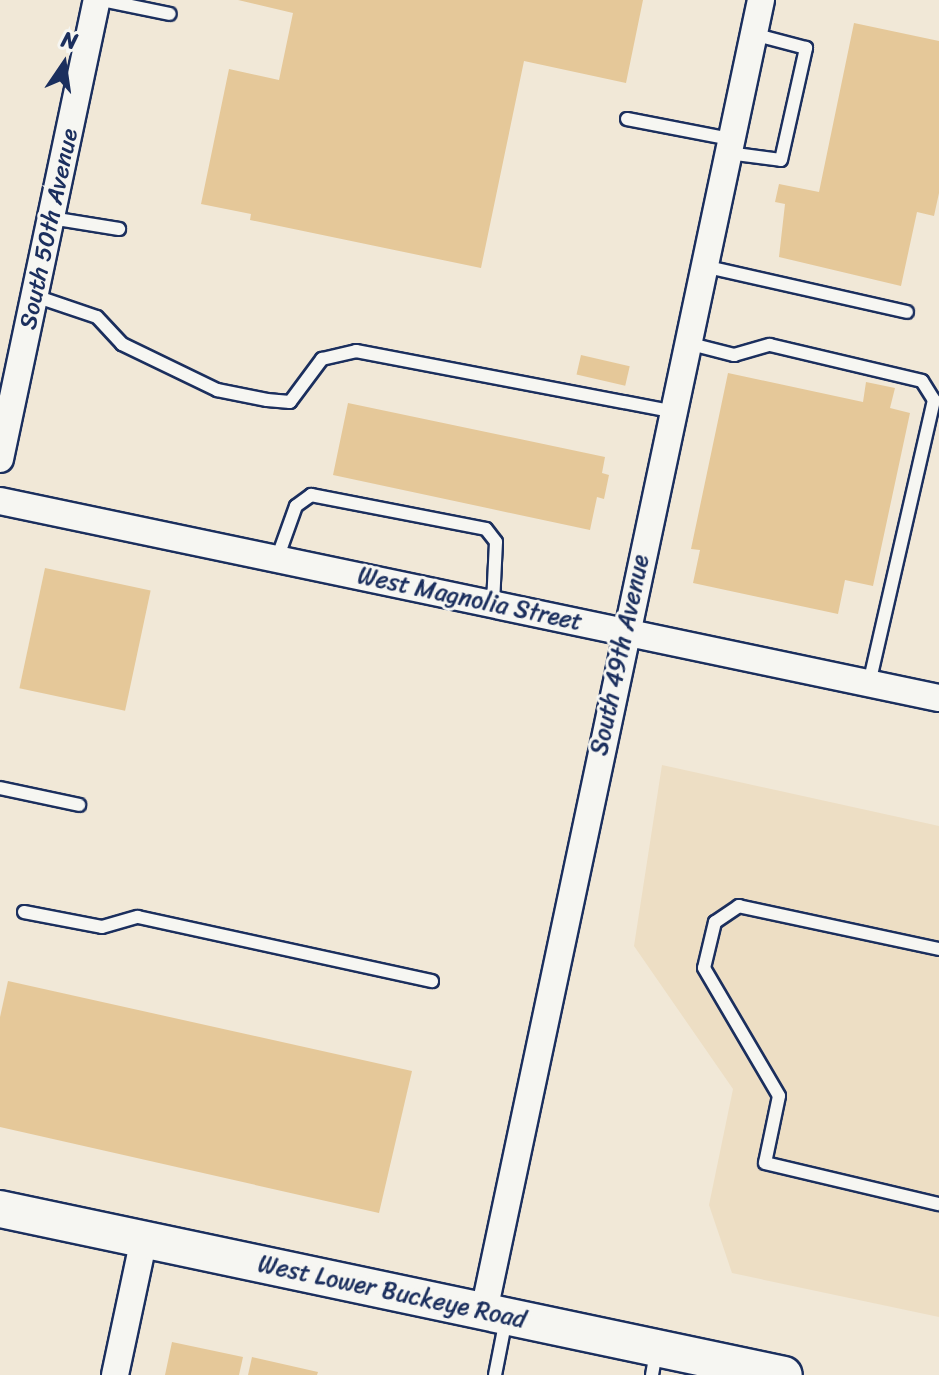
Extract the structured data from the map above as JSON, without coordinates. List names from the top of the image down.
{
  "streets": {
    "main road": ["West Lower Buckeye Road"],
    "street": ["South 50th Avenue", "West Magnolia Street", "South 49th Avenue"]
  },
  "crossings": [
    ["West Magnolia Street", "South 49th Avenue"],
    ["South 49th Avenue", "West Lower Buckeye Road"]
  ],
  "north": "top"
}
